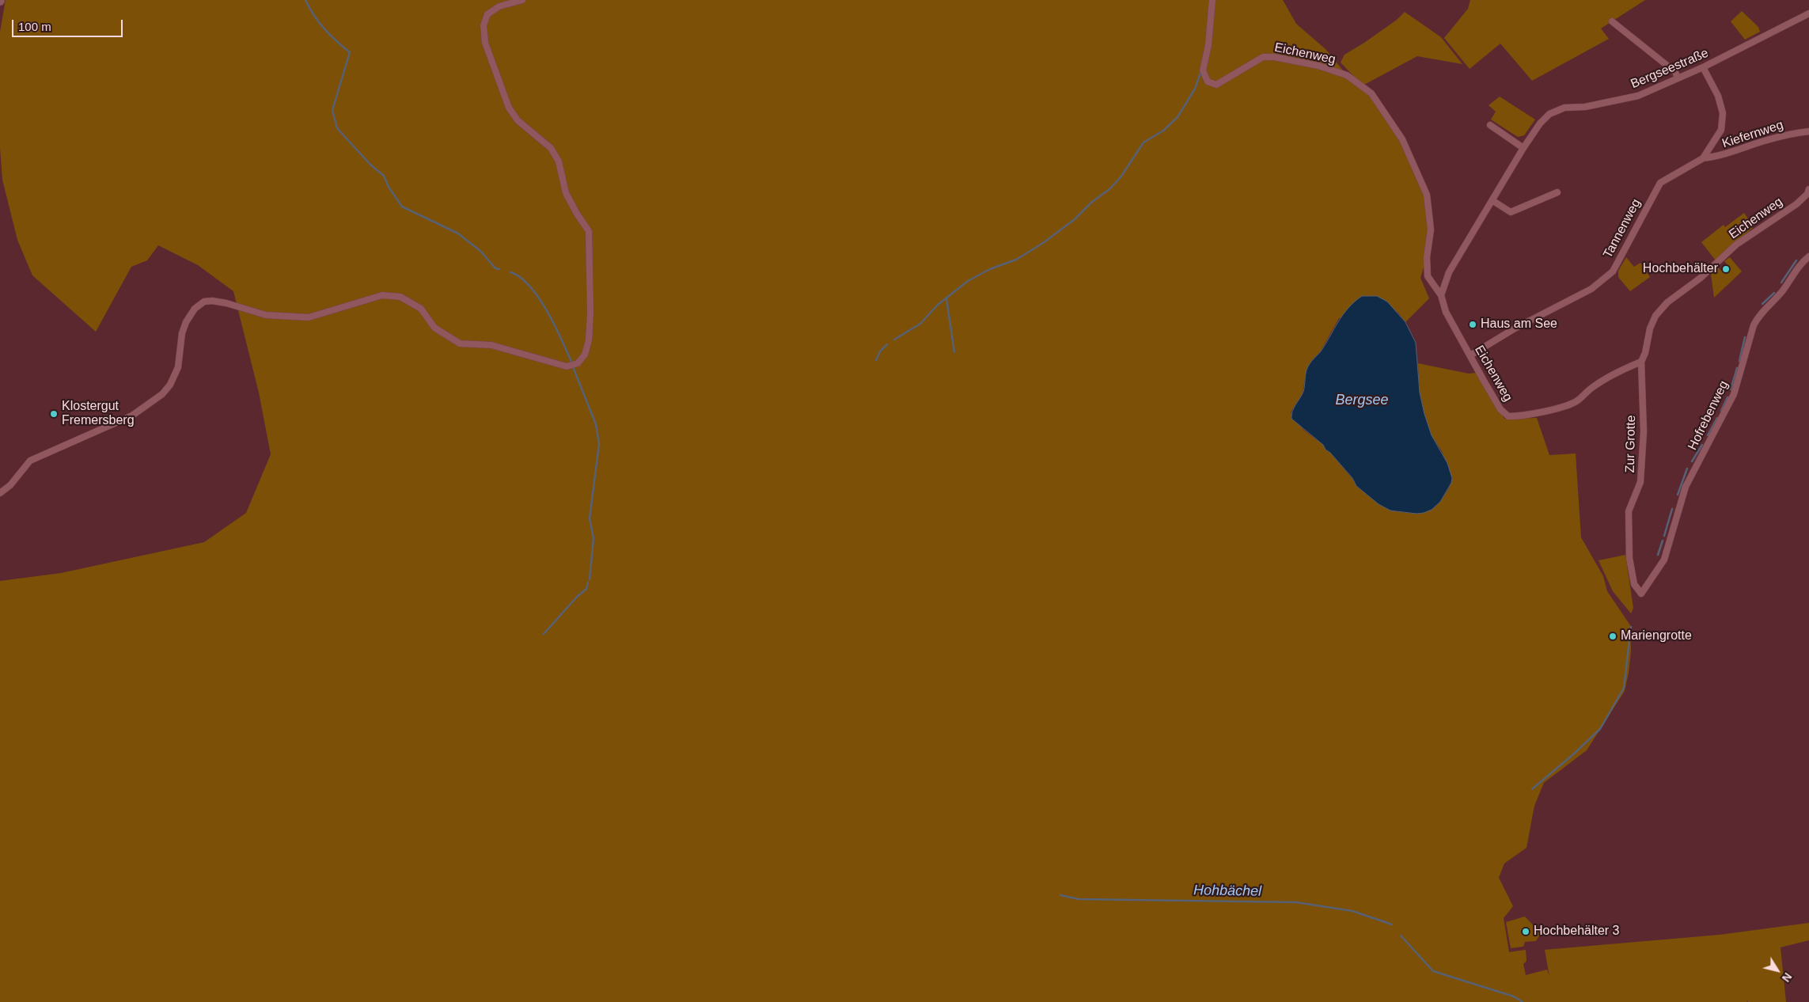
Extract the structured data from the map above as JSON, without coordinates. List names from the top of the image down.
{
  "streets": {
    "street": [
      "Eichenweg",
      "Bergseestraße",
      "Kiefernweg",
      "Tannenweg",
      "Hofrebenweg",
      "Zur Grotte"
    ]
  },
  "crossings": [
    ["Eichenweg", "Bergseestraße"],
    ["Eichenweg", "Tannenweg"],
    ["Eichenweg", "Zur Grotte"],
    ["Bergseestraße", "Tannenweg"],
    ["Kiefernweg", "Tannenweg"],
    ["Hofrebenweg", "Zur Grotte"]
  ],
  "water": ["Bergsee", "Hohbächel"],
  "places": [
    "Hochbehälter",
    "Haus am See",
    "Klostergut Fremersberg",
    "Mariengrotte",
    "Hochbehälter 3"
  ],
  "scale_bar": "100 m",
  "north": "bottom right"
}
